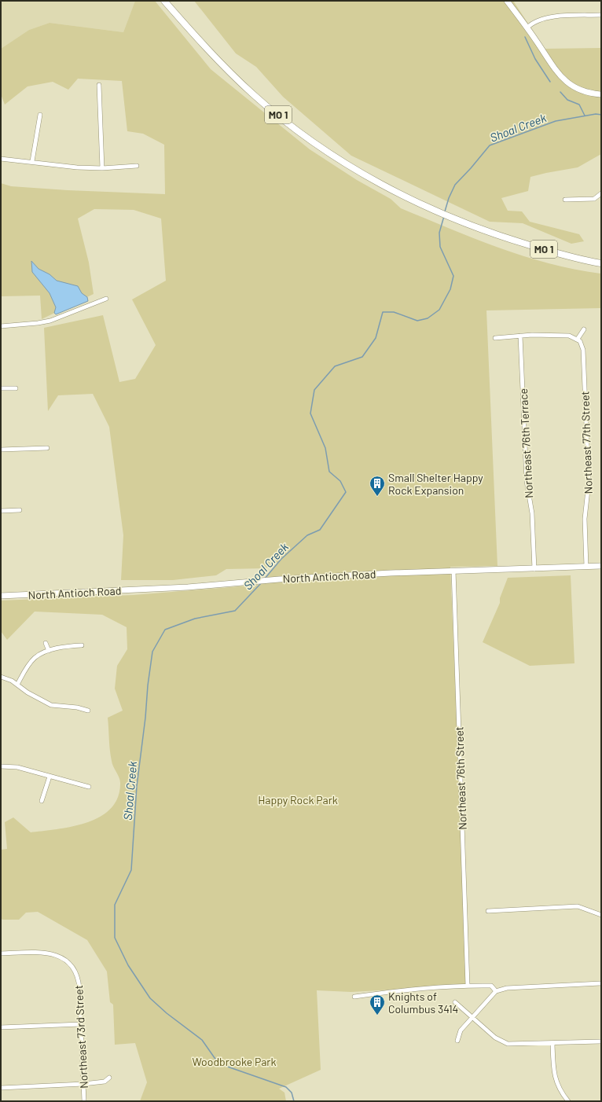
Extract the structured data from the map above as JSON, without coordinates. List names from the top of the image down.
{
  "streets": {
    "main road": ["MO 1"],
    "street": [
      "Northeast 77th Street",
      "Northeast 76th Terrace",
      "North Antioch Road",
      "Northeast 76th Street",
      "Northeast 73rd Street"
    ]
  },
  "crossings": [
    ["Northeast 77th Street", "North Antioch Road"],
    ["Northeast 76th Terrace", "North Antioch Road"],
    ["North Antioch Road", "Northeast 76th Street"]
  ],
  "water": ["Shoal Creek"],
  "parks": ["Happy Rock Park", "Woodbrooke Park"],
  "places": {
    "building": ["Small Shelter Happy Rock Expansion", "Knights of Columbus 3414"]
  }
}
